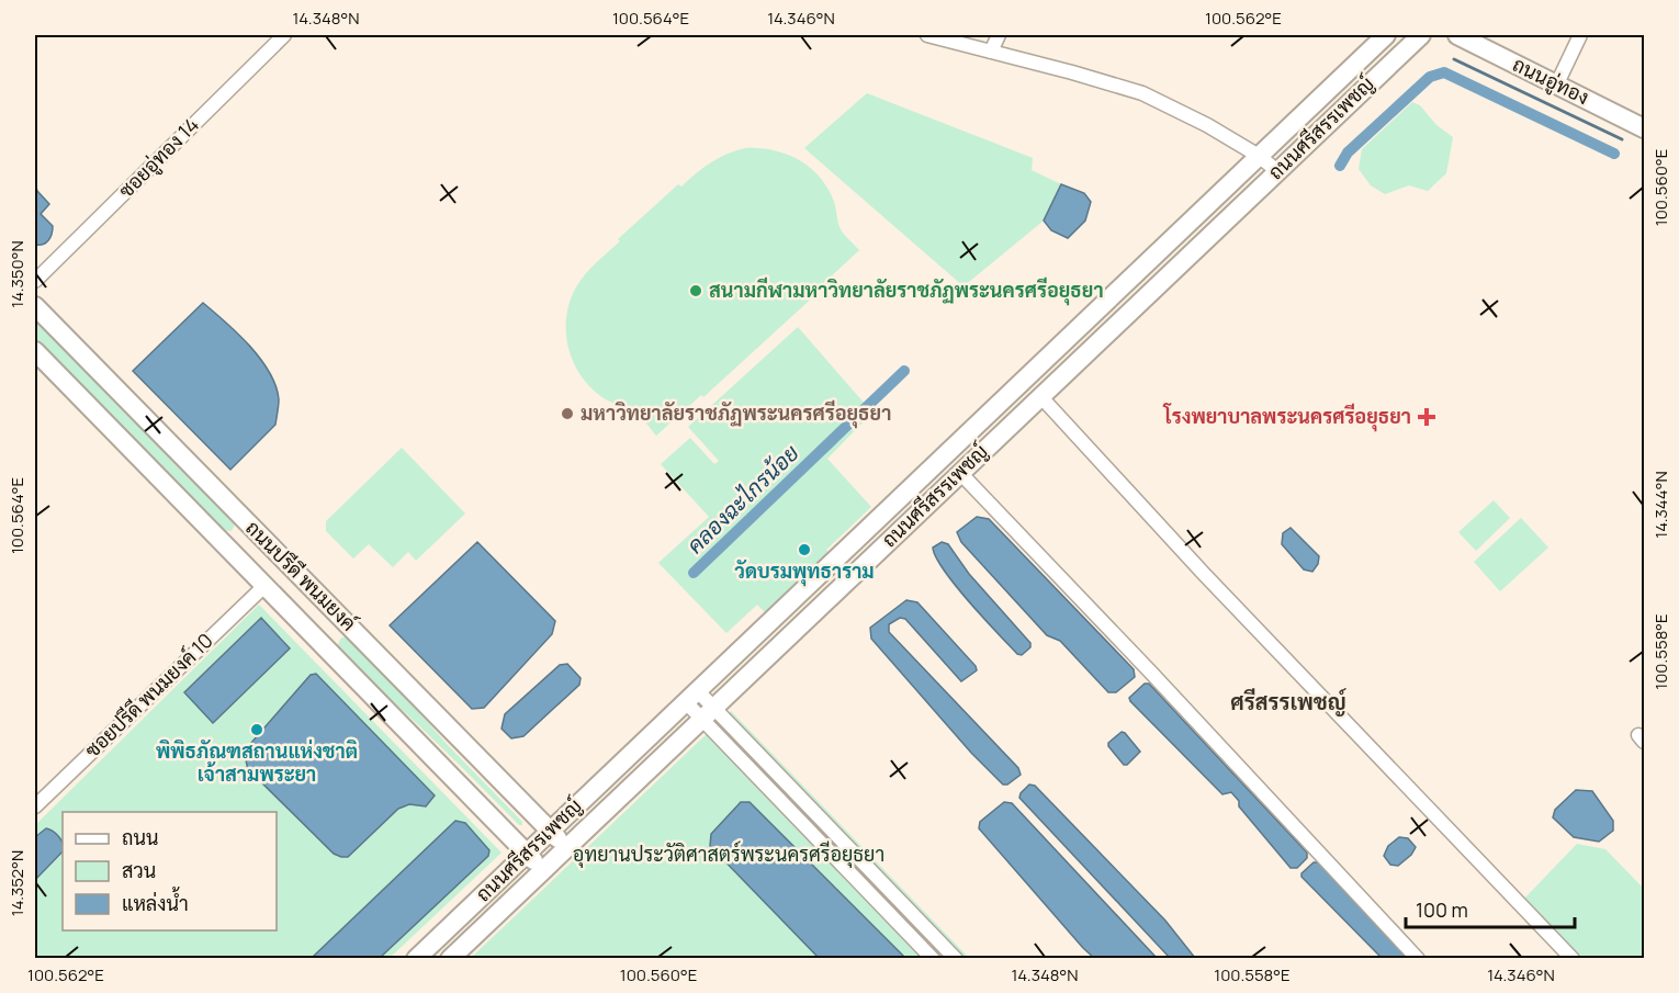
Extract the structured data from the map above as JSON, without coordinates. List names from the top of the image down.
{
  "streets": {
    "main road": ["ถนนอู่ทอง", "ถนนศรีสรรเพชญ์", "ถนนปรีดี พนมยงค์"],
    "street": ["ซอยอู่ทอง 14", "ซอยปรีดี พนมยงค์ 10"]
  },
  "crossings": [
    ["ถนนศรีสรรเพชญ์", "ถนนปรีดี พนมยงค์"],
    ["ถนนปรีดี พนมยงค์", "ซอยปรีดี พนมยงค์ 10"]
  ],
  "districts": ["ศรีสรรเพชญ์"],
  "water": ["คลองฉะไกรน้อย"],
  "parks": ["อุทยานประวัติศาสตร์พระนครศรีอยุธยา"],
  "places": {
    "other": [
      "สนามกีฬามหาวิทยาลัยราชภัฏพระนครศรีอยุธยา",
      "มหาวิทยาลัยราชภัฏพระนครศรีอยุธยา",
      "วัดบรมพุทธาราม",
      "พิพิธภัณฑสถานแห่งชาติ เจ้าสามพระยา"
    ],
    "health": ["โรงพยาบาลพระนครศรีอยุธยา"]
  },
  "legend": ["ถนน", "สวน", "แหล่งน้ำ"],
  "scale_bar": "100 m",
  "coordinates": [
    "14.348°N",
    "100.564°E",
    "14.346°N",
    "100.562°E",
    "100.560°E",
    "14.350°N",
    "14.344°N",
    "100.558°E",
    "14.352°N"
  ]
}
